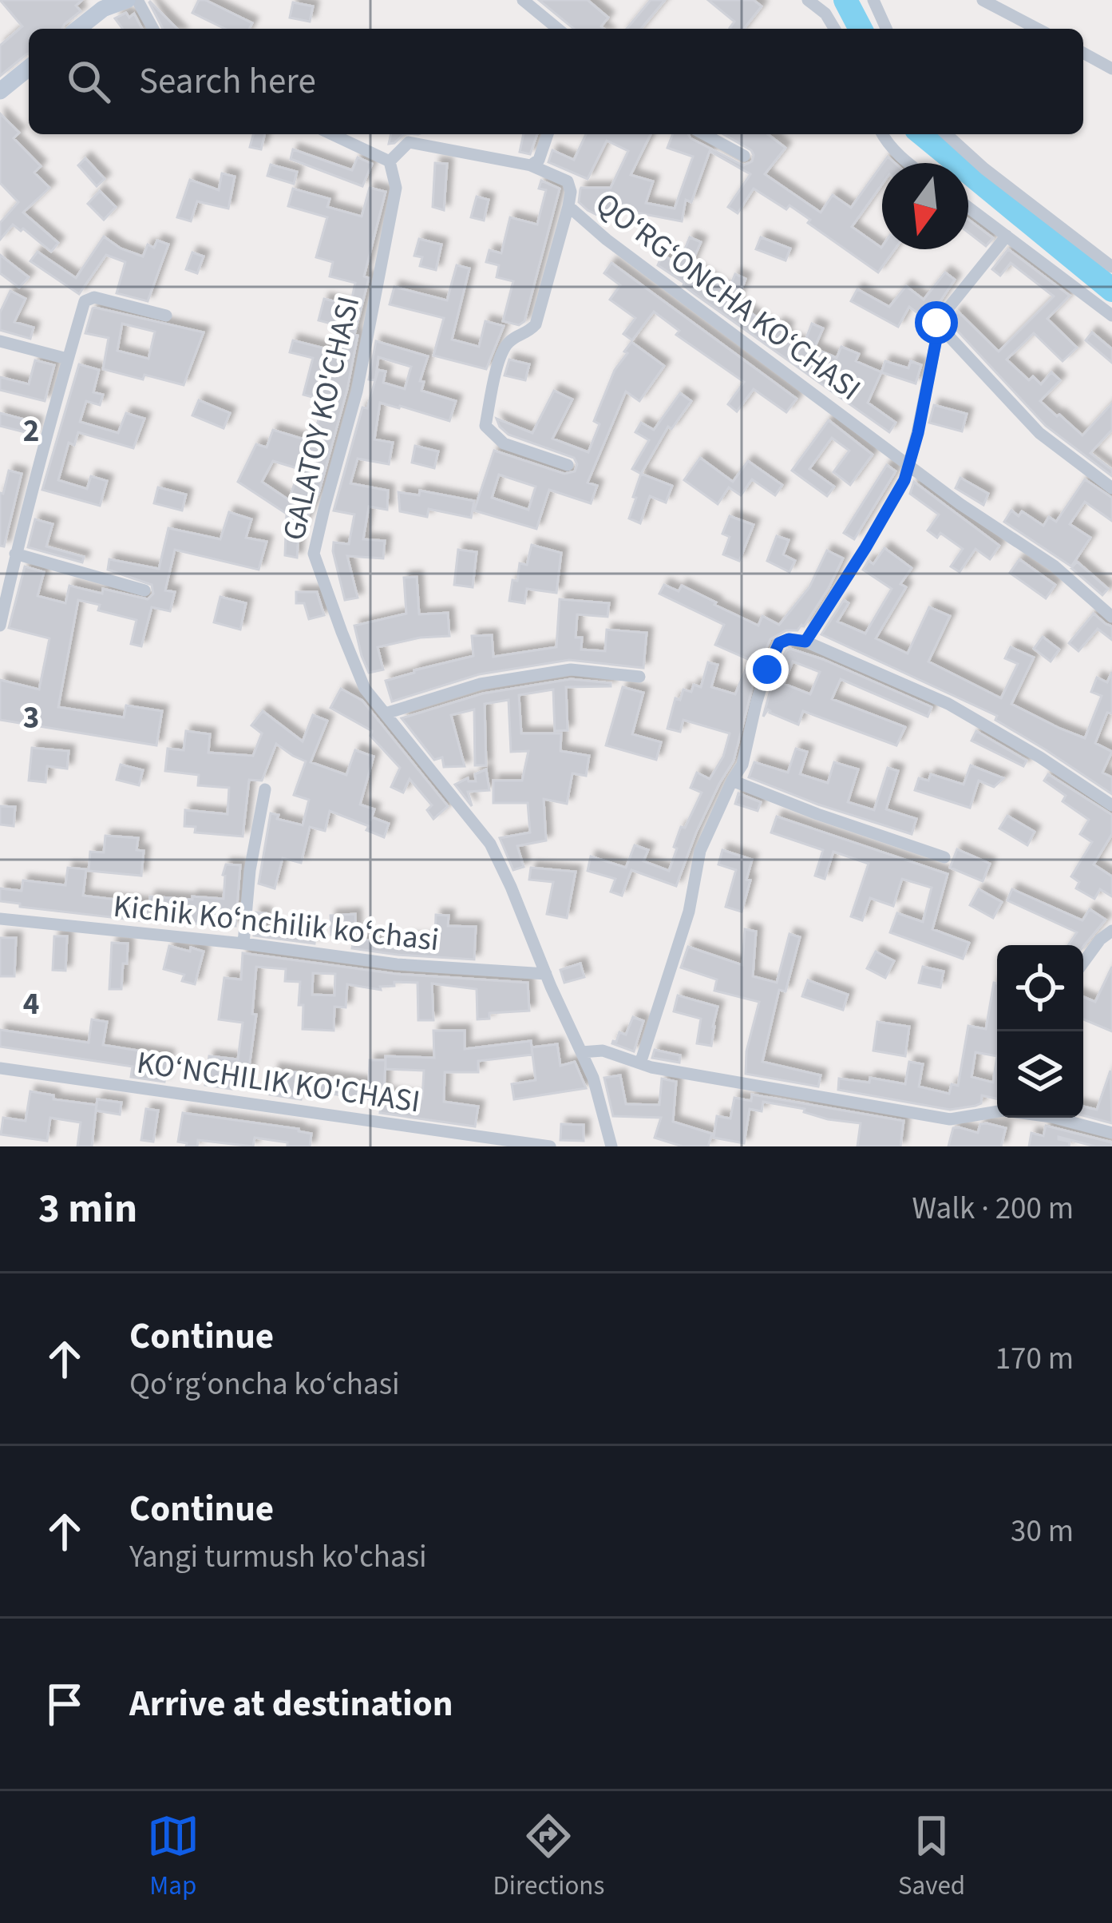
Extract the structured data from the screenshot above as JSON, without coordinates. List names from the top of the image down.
{
  "streets": {
    "street": [
      "QO‘RG‘ONCHA KO‘CHASI",
      "GALATOY KO'CHASI",
      "Kichik Koʻnchilik koʻchasi",
      "KO‘NCHILIK KO'CHASI"
    ]
  },
  "crossings": [
    ["GALATOY KO'CHASI", "Kichik Koʻnchilik koʻchasi"]
  ],
  "north": "bottom",
  "page": {
    "search": "Search here",
    "heading": ["3 min", "Walk · 200 m"],
    "list": [
      ["Continue", "Qo‘rg‘oncha ko‘chasi", "170 m"],
      ["Continue", "Yangi turmush ko'chasi", "30 m"],
      "Arrive at destination"
    ],
    "nav": ["Map", "Directions", "Saved"]
  },
  "grid": {
    "rows": ["2", "3", "4"]
  }
}
